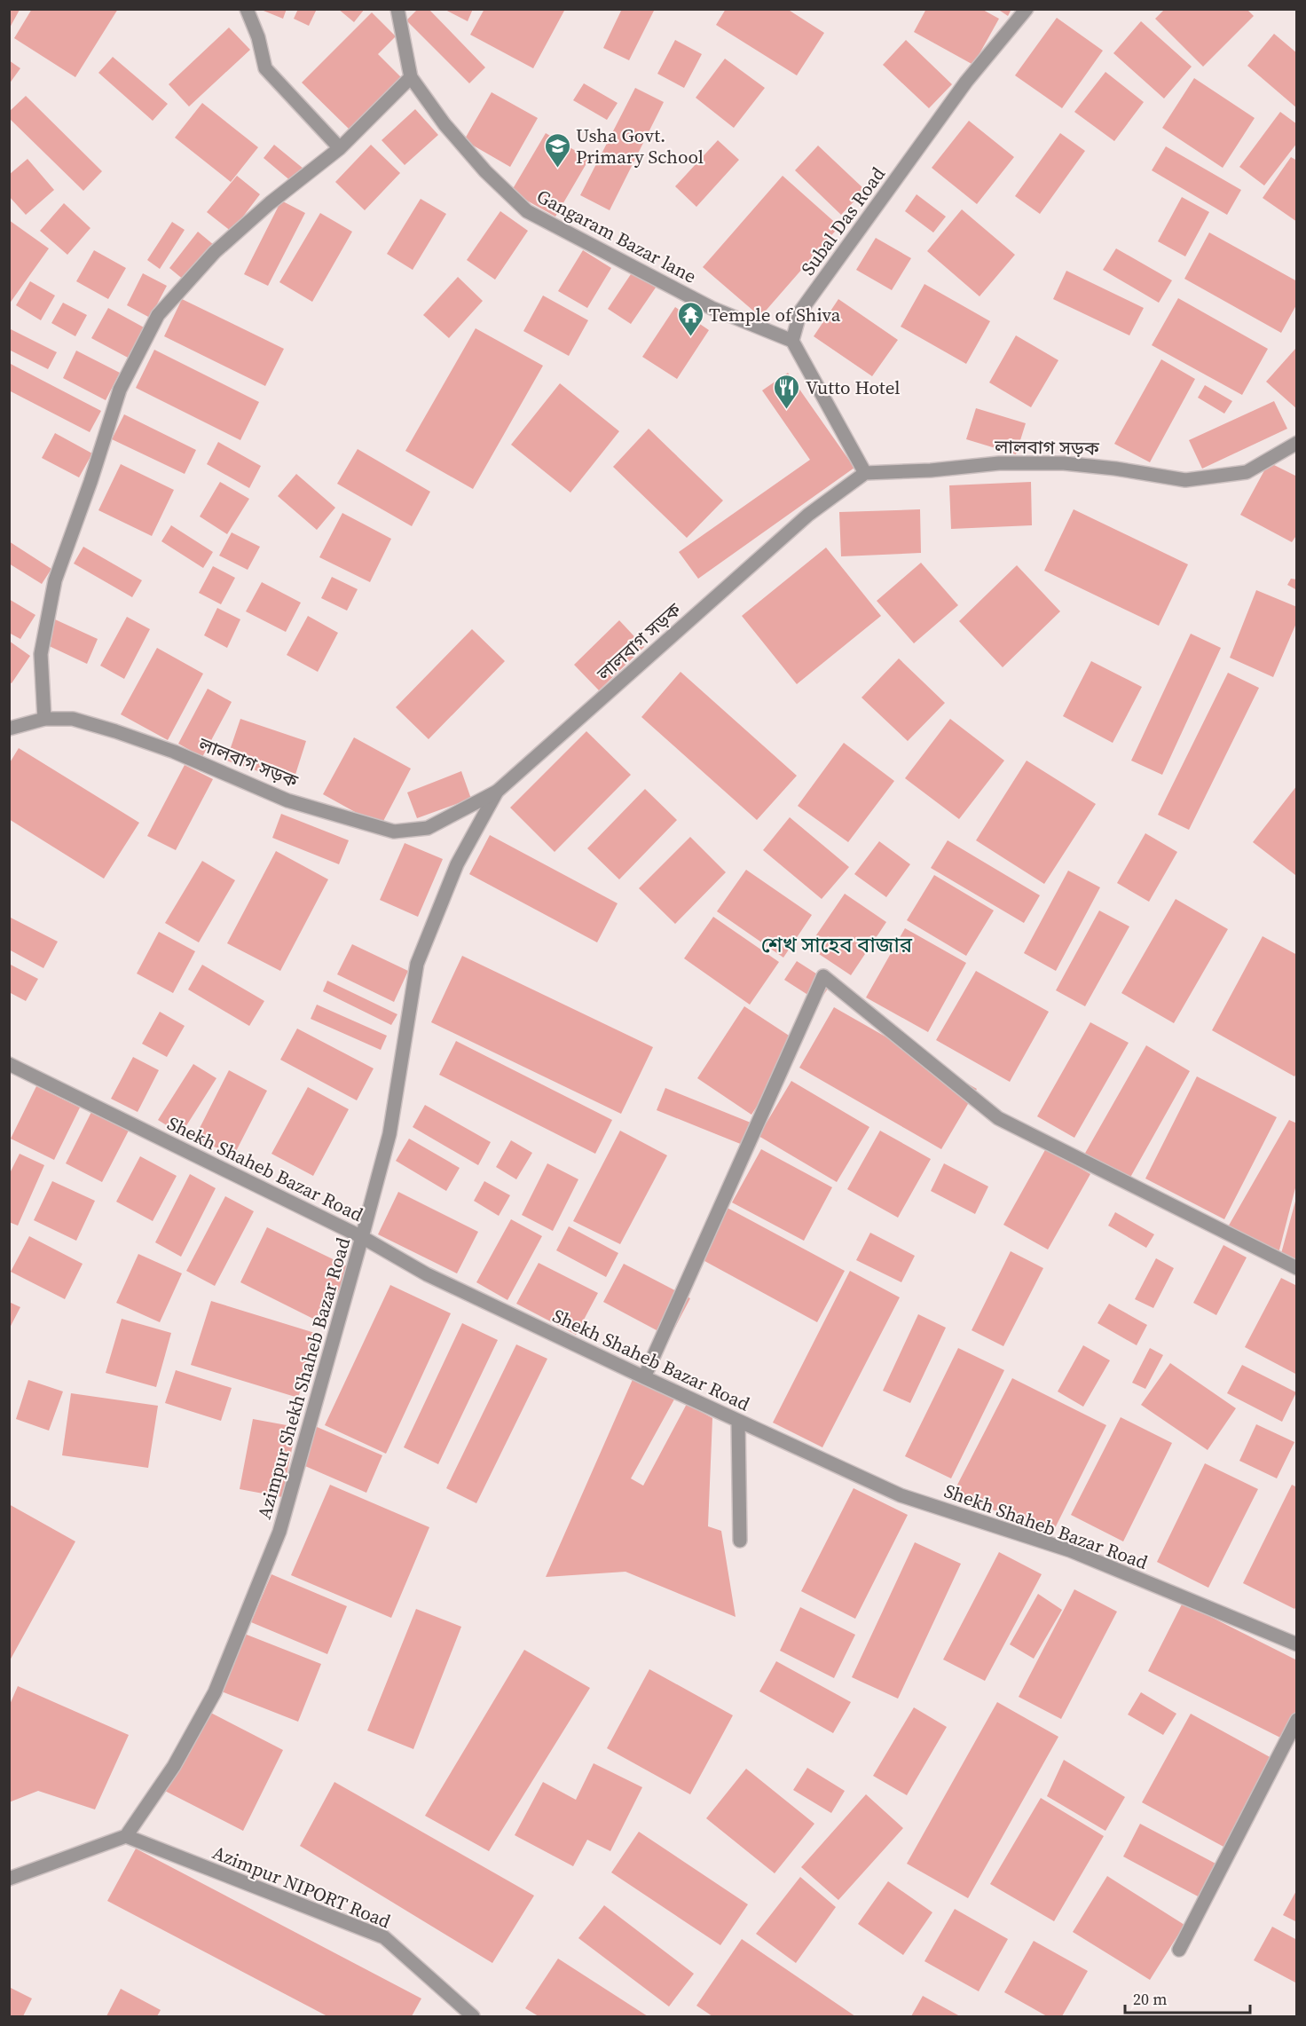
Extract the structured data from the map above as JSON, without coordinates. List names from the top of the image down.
{
  "streets": {
    "street": [
      "Subal Das Road",
      "Gangaram Bazar lane",
      "লালবাগ সড়ক",
      "Shekh Shaheb Bazar Road",
      "Azimpur Shekh Shaheb Bazar Road",
      "Azimpur NIPORT Road"
    ]
  },
  "crossings": [
    ["Subal Das Road", "Gangaram Bazar lane"],
    ["লালবাগ সড়ক", "Azimpur Shekh Shaheb Bazar Road"],
    ["Shekh Shaheb Bazar Road", "Azimpur Shekh Shaheb Bazar Road"],
    ["Azimpur Shekh Shaheb Bazar Road", "Azimpur NIPORT Road"]
  ],
  "districts": ["শেখ সাহেব বাজার"],
  "places": {
    "school or university": ["Usha Govt. Primary School"],
    "temple": ["Temple of Shiva"],
    "restaurant": ["Vutto Hotel"]
  },
  "scale_bar": "20 m"
}
